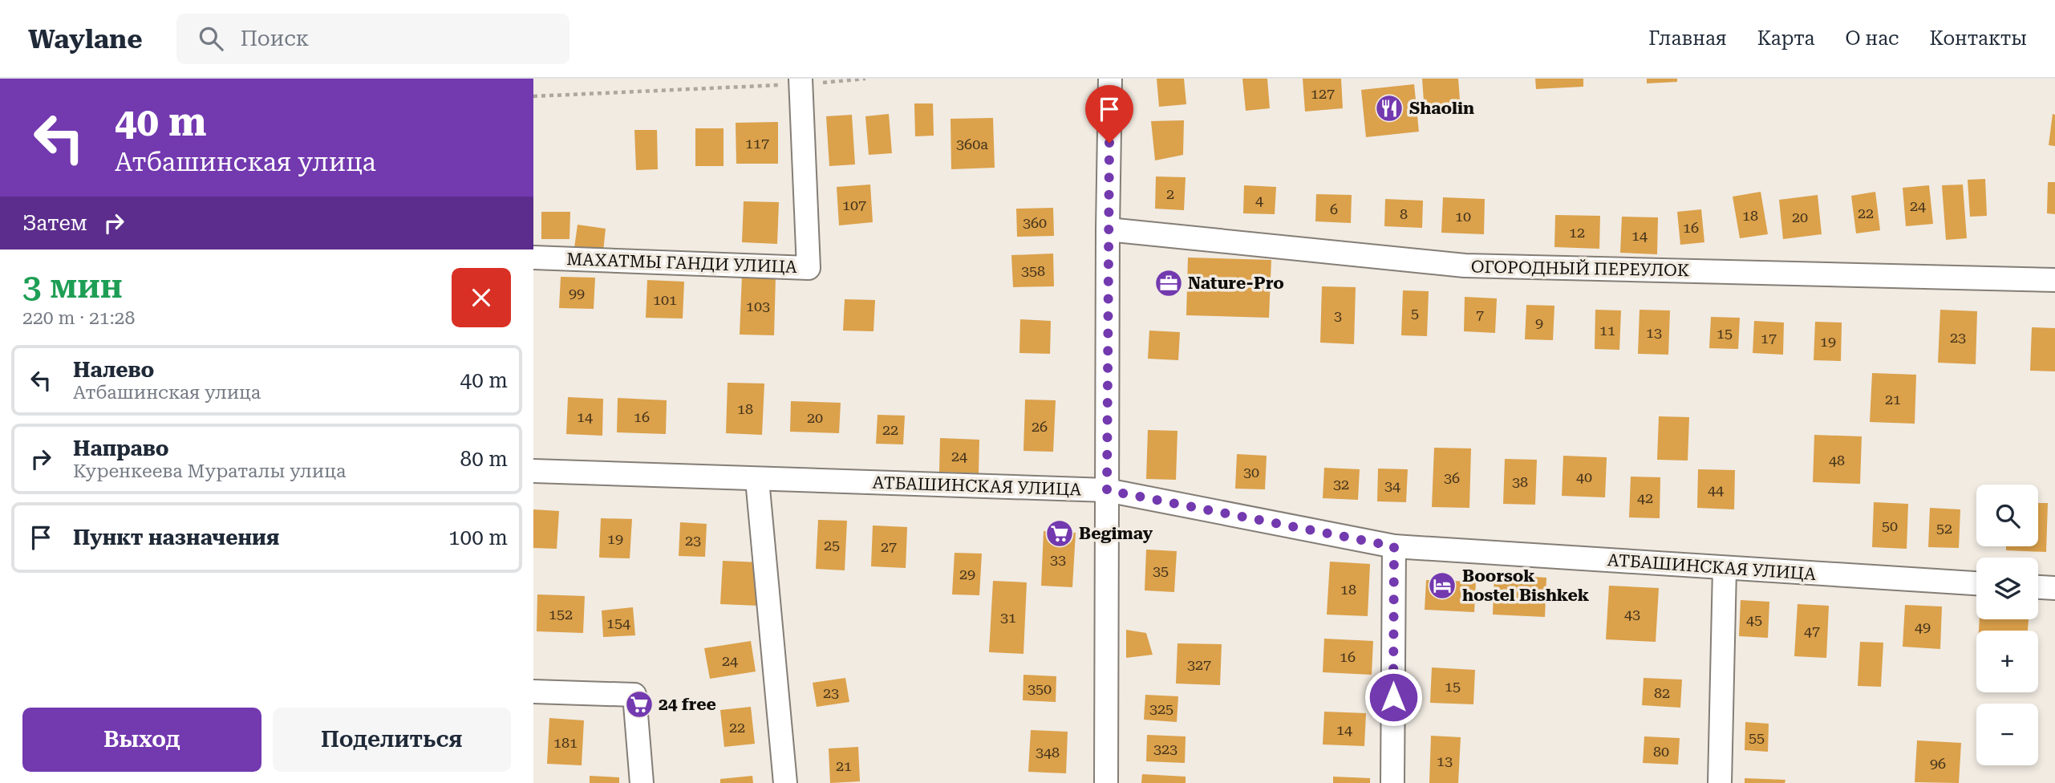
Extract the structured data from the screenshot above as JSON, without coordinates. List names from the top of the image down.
{
  "streets": {
    "street": ["МАХАТМЫ ГАНДИ УЛИЦА", "ОГОРОДНЫЙ ПЕРЕУЛОК", "АТБАШИНСКАЯ УЛИЦА"]
  },
  "places": {
    "restaurant": ["Shaolin"],
    "office": ["Nature-Pro"],
    "supermarket": ["Begimay", "24 free"],
    "hotel": ["Boorsok hostel Bishkek"]
  },
  "house_numbers": [
    "127",
    "117",
    "360a",
    "2",
    "4",
    "107",
    "24",
    "6",
    "22",
    "8",
    "18",
    "10",
    "20",
    "360",
    "16",
    "12",
    "14",
    "358",
    "99",
    "101",
    "103",
    "5",
    "7",
    "3",
    "9",
    "11",
    "13",
    "15",
    "23",
    "17",
    "19",
    "21",
    "18",
    "14",
    "16",
    "20",
    "26",
    "22",
    "24",
    "48",
    "30",
    "40",
    "36",
    "38",
    "32",
    "34",
    "44",
    "42",
    "50",
    "52",
    "19",
    "23",
    "25",
    "27",
    "33",
    "35",
    "29",
    "18",
    "152",
    "43",
    "31",
    "45",
    "154",
    "49",
    "47",
    "16",
    "24",
    "327",
    "15",
    "350",
    "23",
    "82",
    "325",
    "22",
    "14",
    "55",
    "181",
    "323",
    "80",
    "348",
    "13",
    "96",
    "21"
  ],
  "page": {
    "header": "Waylane",
    "search": "Поиск",
    "nav": [
      "Главная",
      "Карта",
      "О нас",
      "Контакты"
    ],
    "turn": ["40 m", "Атбашинская улица"],
    "then": "Затем",
    "heading": ["3 мин", "220 m · 21:28"],
    "list": [
      {
        "name": "Налево",
        "note": "Атбашинская улица",
        "value": "40 m"
      },
      {
        "name": "Направо",
        "note": "Куренкеева Мураталы улица",
        "value": "80 m"
      },
      {
        "name": "Пункт назначения",
        "value": "100 m"
      }
    ],
    "map_buttons": ["+", "−"],
    "buttons": ["Выход", "Поделиться"]
  }
}
